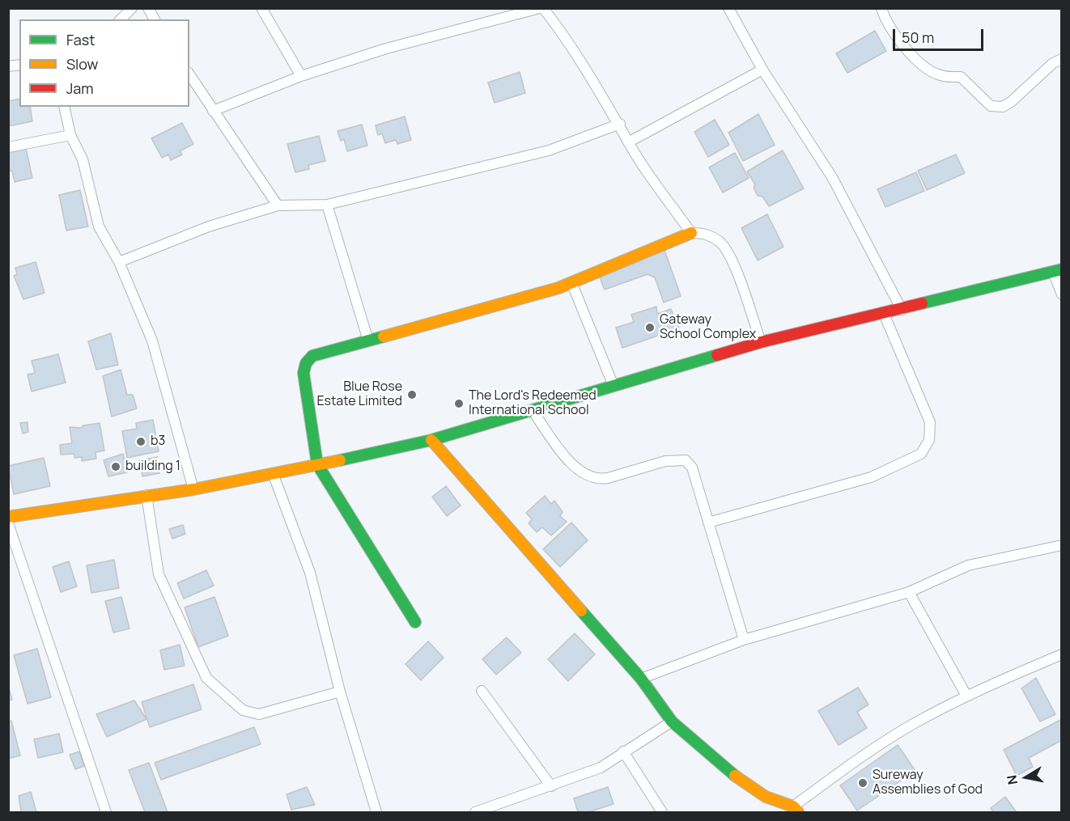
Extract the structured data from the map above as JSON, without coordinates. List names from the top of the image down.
{
  "places": [
    "Gateway School Complex",
    "Blue Rose Estate Limited",
    "The Lord's Redeemed International School",
    "b3",
    "building 1",
    "Sureway Assemblies of God"
  ],
  "legend": ["Fast", "Slow", "Jam"],
  "scale_bar": "50 m",
  "north": "left"
}
